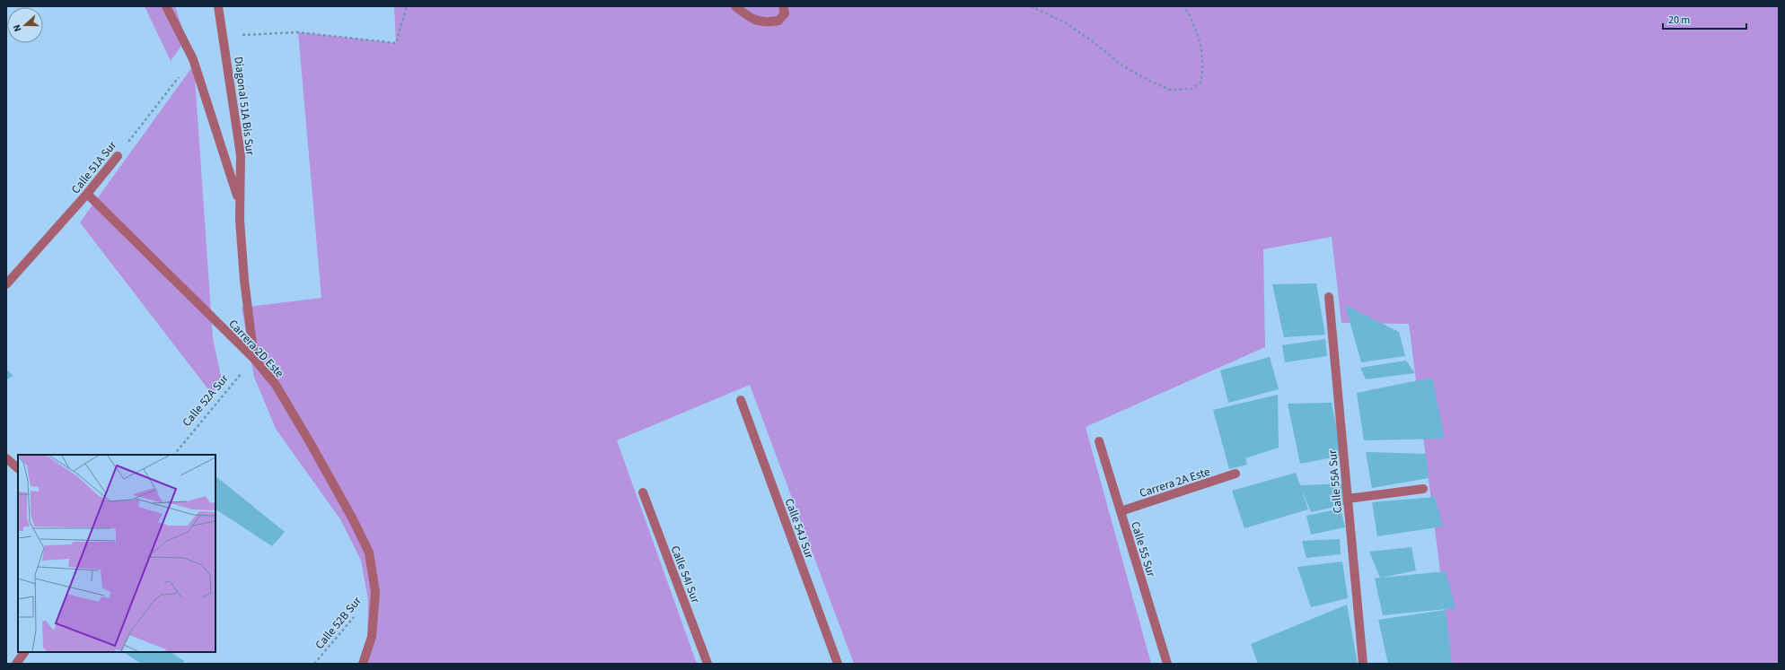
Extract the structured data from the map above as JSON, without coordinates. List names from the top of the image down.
{
  "streets": {
    "street": [
      "Diagonal 51A Bis Sur",
      "Calle 51A Sur",
      "Carrera 2D Este",
      "Carrera 2A Este",
      "Calle 55A Sur",
      "Calle 54J Sur",
      "Calle 55 Sur",
      "Calle 54I Sur"
    ],
    "path": ["Calle 52A Sur", "Calle 52B Sur"]
  },
  "crossings": [
    ["Diagonal 51A Bis Sur", "Calle 51A Sur"],
    ["Diagonal 51A Bis Sur", "Carrera 2D Este"],
    ["Diagonal 51A Bis Sur", "Calle 52A Sur"],
    ["Calle 51A Sur", "Carrera 2D Este"],
    ["Carrera 2D Este", "Calle 52A Sur"],
    ["Carrera 2D Este", "Calle 52B Sur"],
    ["Carrera 2A Este", "Calle 55 Sur"]
  ],
  "scale_bar": "20 m",
  "north": "left"
}
